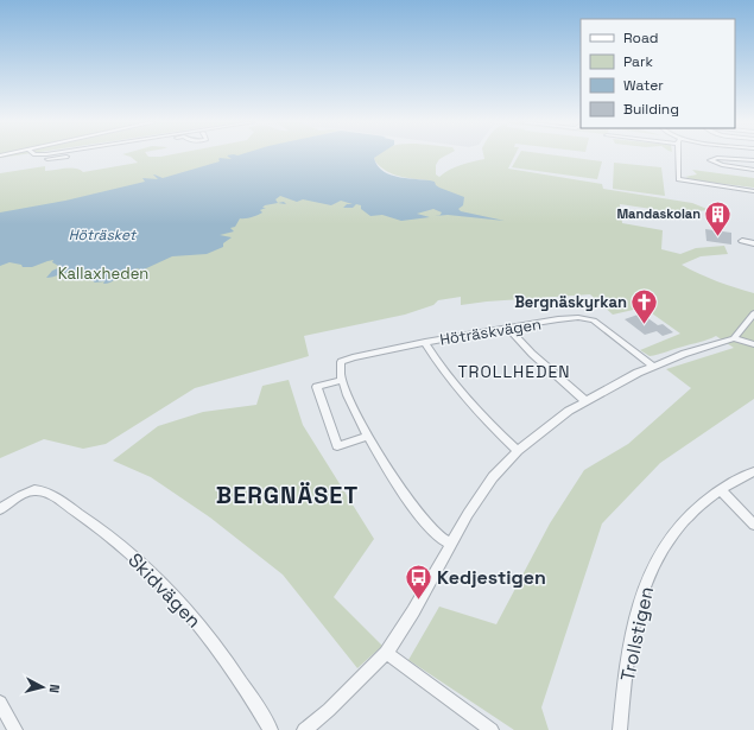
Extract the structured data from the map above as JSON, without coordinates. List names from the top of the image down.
{
  "streets": {
    "street": ["Höträskvägen", "Skidvägen", "Trollstigen"]
  },
  "districts": ["TROLLHEDEN", "BERGNÄSET"],
  "water": ["Höträsket"],
  "parks": ["Kallaxheden"],
  "places": {
    "building": ["Mandaskolan"],
    "church": ["Bergnäskyrkan"],
    "bus stop": ["Kedjestigen"]
  },
  "legend": [
    "Road",
    "Park",
    "Water",
    "Building"
  ],
  "north": "right"
}
